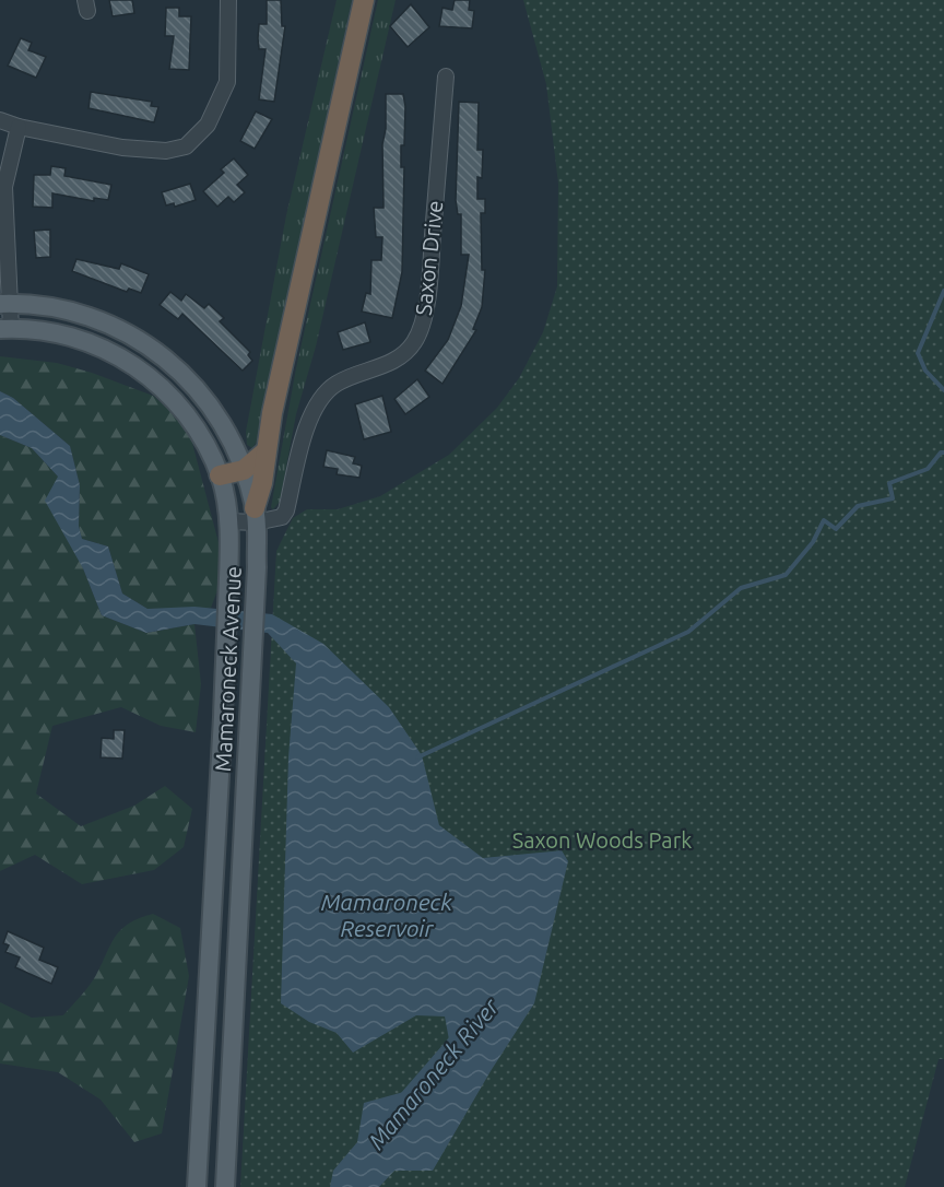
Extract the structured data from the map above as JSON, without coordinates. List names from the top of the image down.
{
  "streets": {
    "main road": ["Mamaroneck Avenue"],
    "street": ["Saxon Drive"]
  },
  "crossings": [
    ["Saxon Drive", "Mamaroneck Avenue"]
  ],
  "water": ["Mamaroneck Reservoir", "Mamaroneck River"],
  "parks": ["Saxon Woods Park"]
}
